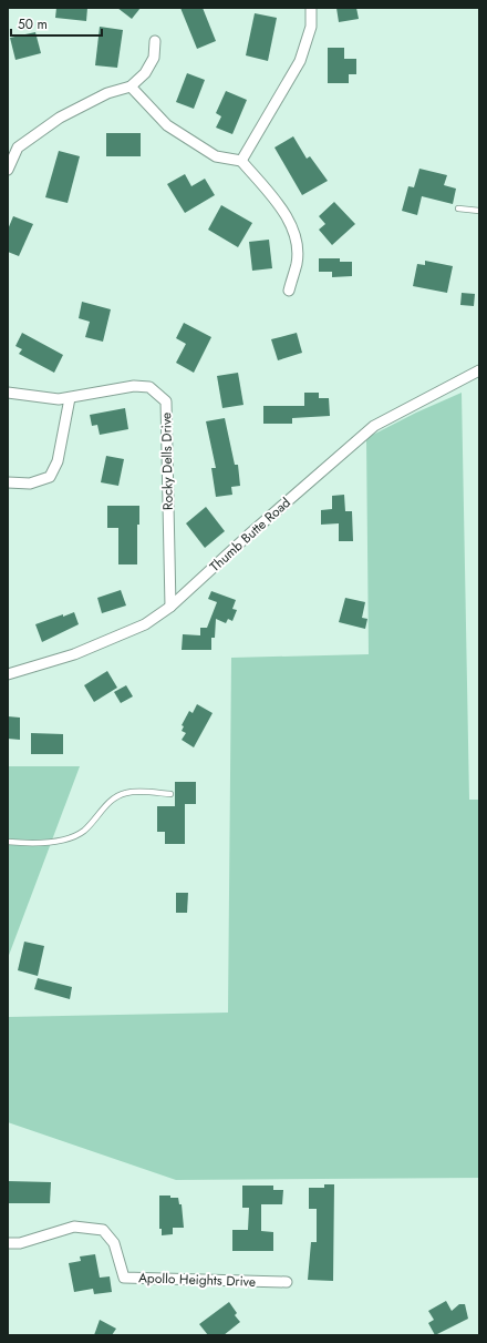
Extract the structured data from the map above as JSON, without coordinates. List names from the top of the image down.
{
  "streets": {
    "street": ["Rocky Dells Drive", "Thumb Butte Road", "Apollo Heights Drive"]
  },
  "crossings": [
    ["Rocky Dells Drive", "Thumb Butte Road"]
  ],
  "scale_bar": "50 m"
}
